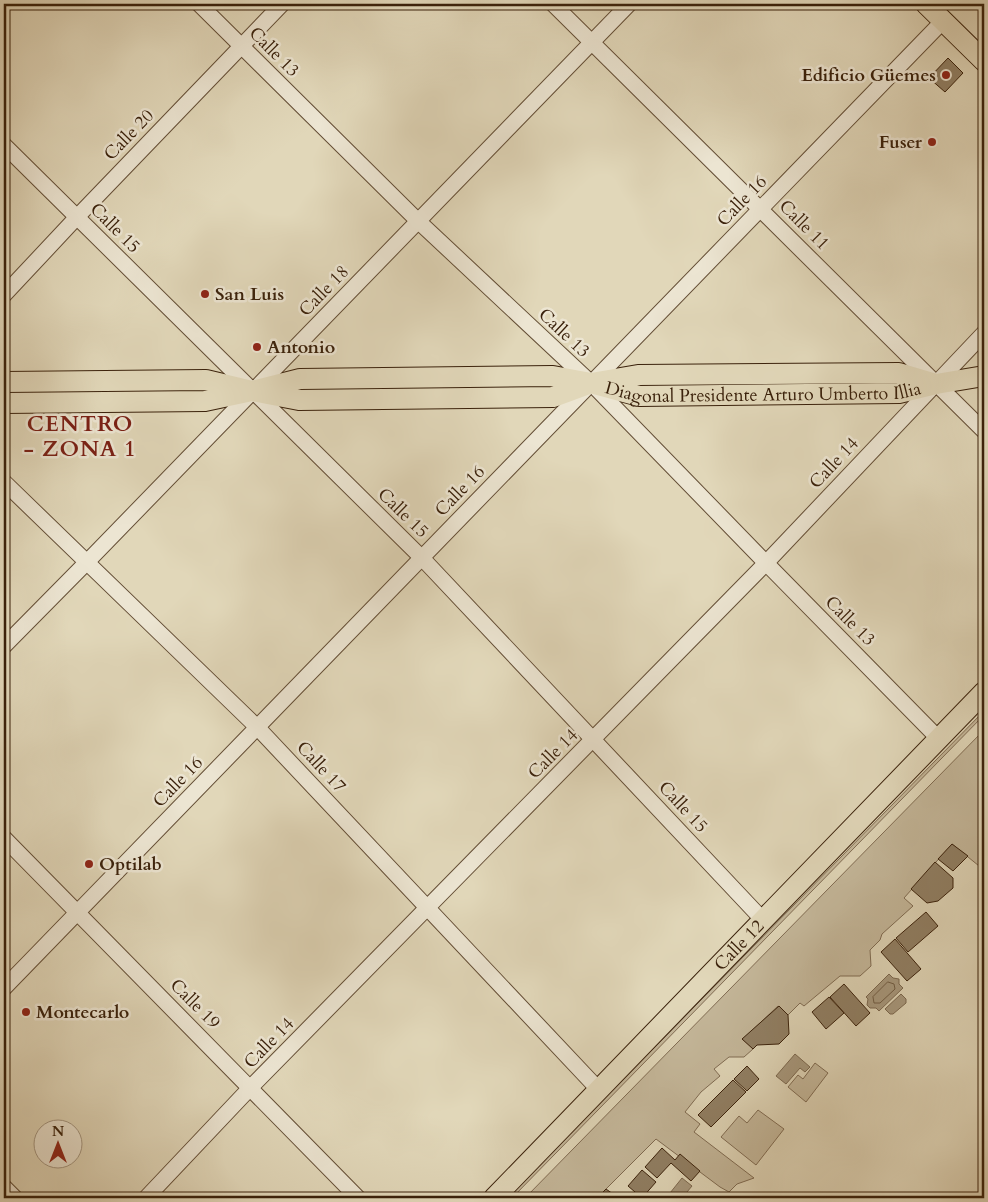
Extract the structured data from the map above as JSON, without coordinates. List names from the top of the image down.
{
  "streets": {
    "main road": ["Diagonal Presidente Arturo Umberto Illia", "Calle 12"],
    "street": [
      "Calle 13",
      "Calle 20",
      "Calle 16",
      "Calle 11",
      "Calle 15",
      "Calle 18",
      "Calle 14",
      "Calle 17",
      "Calle 19"
    ]
  },
  "crossings": [
    ["Calle 13", "Calle 20"],
    ["Calle 13", "Calle 16"],
    ["Calle 13", "Calle 18"],
    ["Calle 13", "Diagonal Presidente Arturo Umberto Illia"],
    ["Calle 13", "Calle 14"],
    ["Calle 13", "Calle 12"],
    ["Calle 20", "Calle 15"],
    ["Calle 16", "Calle 11"],
    ["Calle 16", "Calle 15"],
    ["Calle 16", "Diagonal Presidente Arturo Umberto Illia"],
    ["Calle 16", "Calle 17"],
    ["Calle 16", "Calle 19"],
    ["Calle 11", "Calle 18"],
    ["Calle 11", "Diagonal Presidente Arturo Umberto Illia"],
    ["Calle 11", "Calle 14"],
    ["Calle 15", "Calle 18"],
    ["Calle 15", "Diagonal Presidente Arturo Umberto Illia"],
    ["Calle 15", "Calle 14"],
    ["Calle 15", "Calle 12"],
    ["Calle 18", "Diagonal Presidente Arturo Umberto Illia"],
    ["Calle 18", "Calle 17"],
    ["Diagonal Presidente Arturo Umberto Illia", "Calle 14"],
    ["Calle 14", "Calle 17"],
    ["Calle 14", "Calle 19"],
    ["Calle 17", "Calle 12"]
  ],
  "districts": ["CENTRO - ZONA 1"],
  "places": [
    "Edificio Güemes",
    "Fuser",
    "San Luis",
    "Antonio",
    "Optilab",
    "Montecarlo"
  ],
  "north": "top"
}
